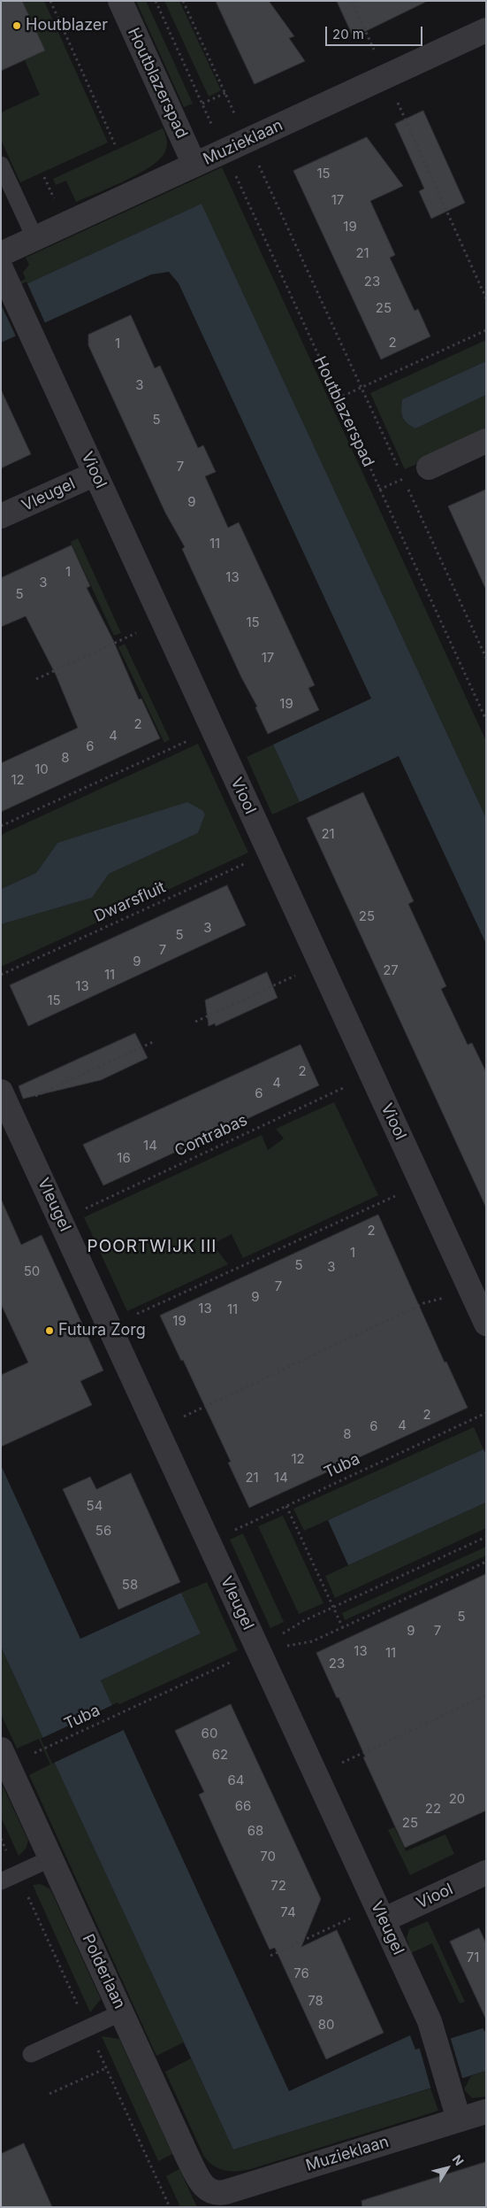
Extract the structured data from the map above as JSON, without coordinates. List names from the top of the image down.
{
  "streets": {
    "street": [
      "Houtblazerspad",
      "Muzieklaan",
      "Viool",
      "Vleugel",
      "Polderlaan"
    ],
    "path": ["Dwarsfluit", "Contrabas", "Tuba"]
  },
  "crossings": [
    ["Houtblazerspad", "Muzieklaan"],
    ["Muzieklaan", "Vleugel"],
    ["Muzieklaan", "Polderlaan"],
    ["Viool", "Vleugel"],
    ["Viool", "Dwarsfluit"],
    ["Viool", "Contrabas"],
    ["Vleugel", "Contrabas"],
    ["Vleugel", "Tuba"]
  ],
  "districts": ["POORTWIJK III"],
  "places": ["Houtblazer", "Futura Zorg"],
  "house_numbers": [
    "15",
    "17",
    "19",
    "21",
    "23",
    "25",
    "2",
    "1",
    "3",
    "5",
    "7",
    "9",
    "11",
    "1",
    "13",
    "3",
    "5",
    "15",
    "17",
    "19",
    "2",
    "4",
    "6",
    "8",
    "10",
    "12",
    "21",
    "25",
    "3",
    "5",
    "7",
    "9",
    "27",
    "11",
    "13",
    "15",
    "2",
    "4",
    "6",
    "14",
    "16",
    "2",
    "1",
    "5",
    "3",
    "50",
    "7",
    "9",
    "13",
    "11",
    "19",
    "2",
    "4",
    "6",
    "8",
    "12",
    "21",
    "14",
    "54",
    "56",
    "58",
    "5",
    "9",
    "7",
    "13",
    "11",
    "23",
    "60",
    "62",
    "64",
    "20",
    "66",
    "22",
    "25",
    "68",
    "70",
    "72",
    "74",
    "71",
    "76",
    "78",
    "80"
  ],
  "scale_bar": "20 m",
  "north": "top right"
}
